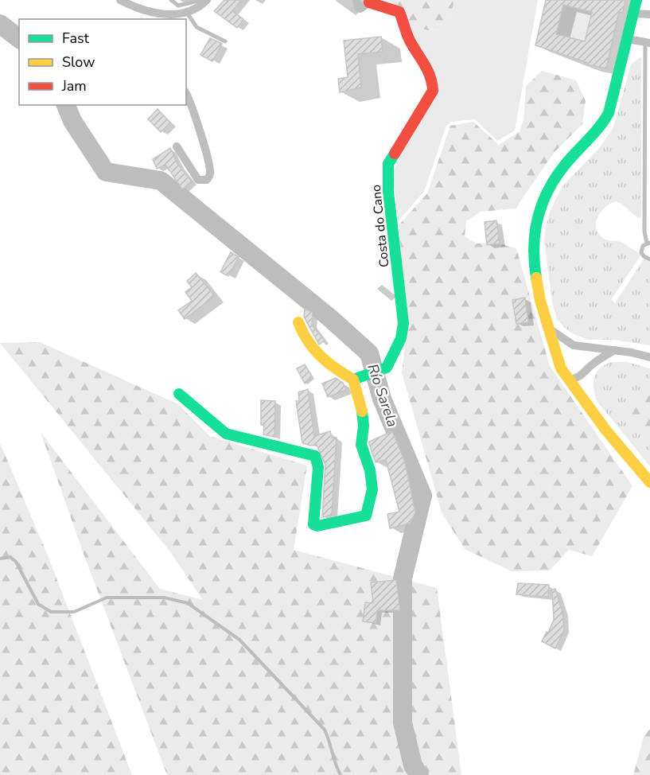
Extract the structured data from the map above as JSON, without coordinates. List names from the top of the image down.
{
  "streets": {
    "street": ["Costa do Cano"]
  },
  "water": ["Río Sarela"],
  "legend": ["Fast", "Slow", "Jam"]
}
